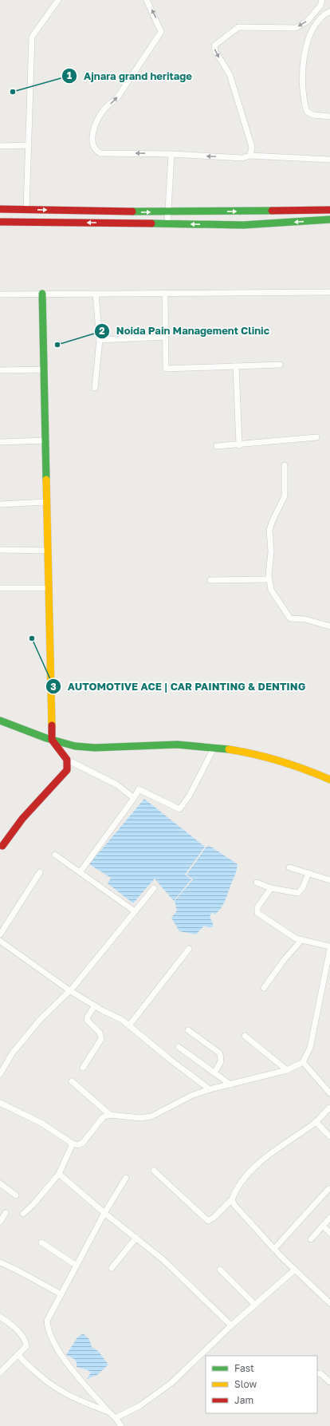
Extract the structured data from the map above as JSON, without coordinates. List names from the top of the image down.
{
  "places": ["Ajnara grand heritage", "Noida Pain Management Clinic", "AUTOMOTIVE ACE | CAR PAINTING & DENTING"],
  "legend": ["Fast", "Slow", "Jam"]
}
